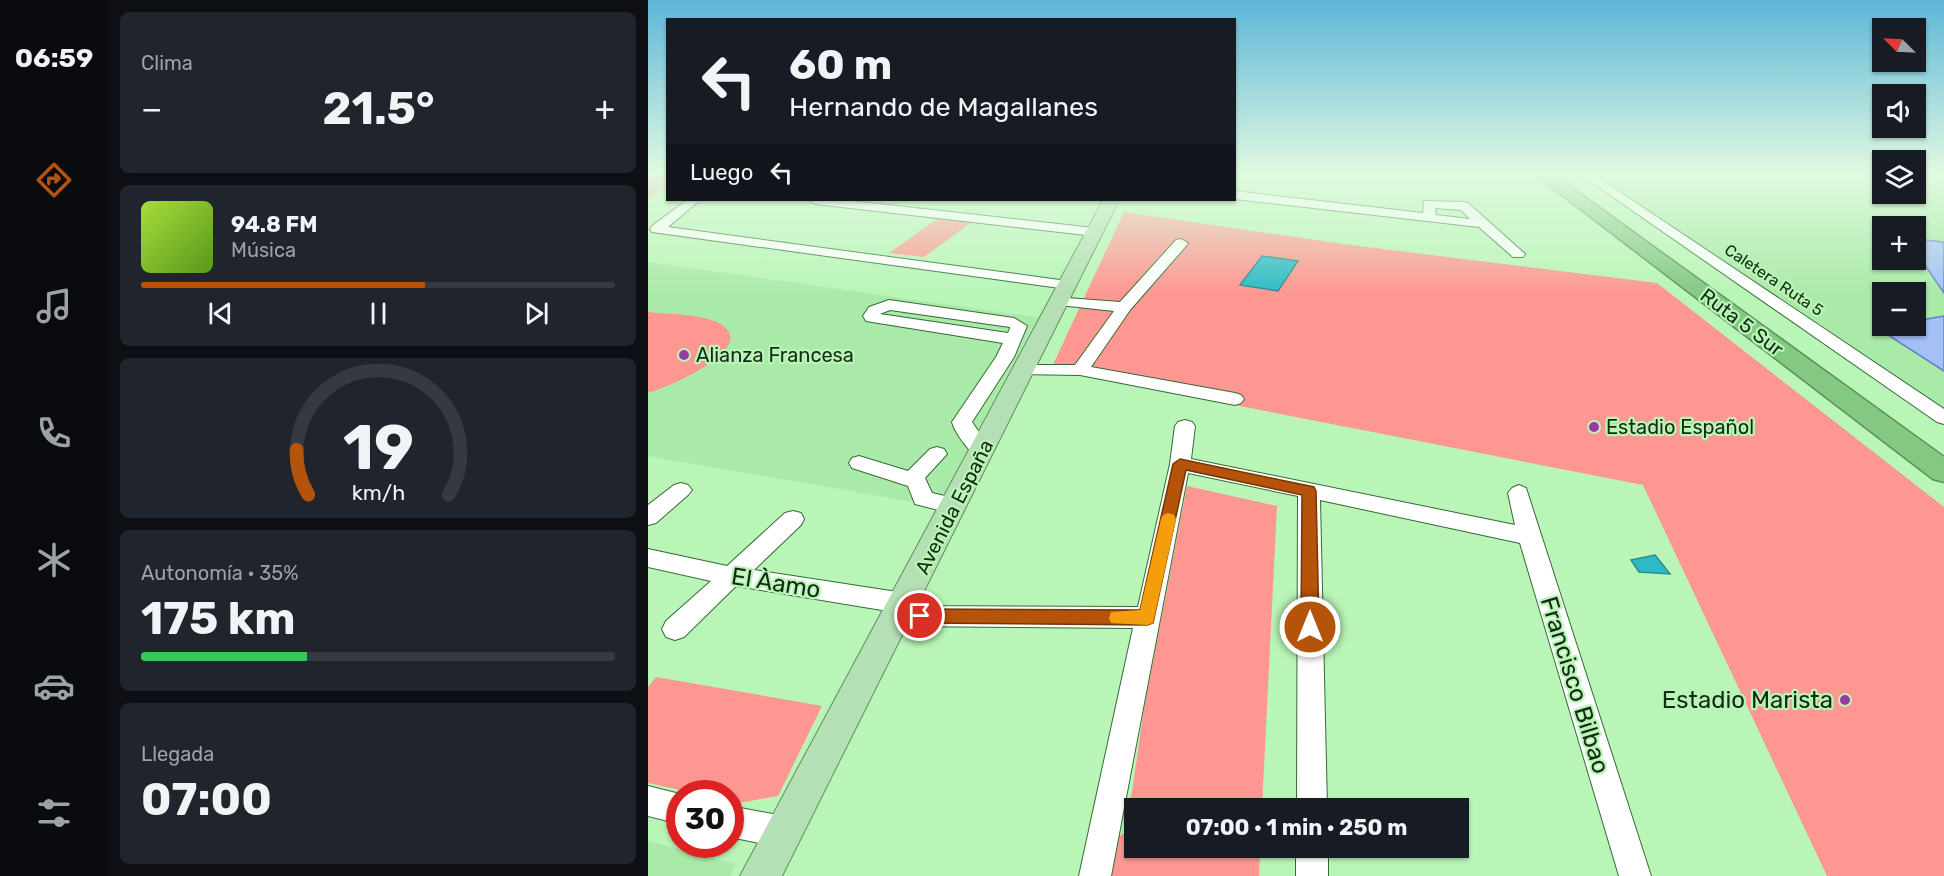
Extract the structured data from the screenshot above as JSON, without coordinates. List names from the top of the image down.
{
  "streets": {
    "highway": ["Ruta 5 Sur"],
    "main road": ["Avenida España"],
    "street": ["Caletera Ruta 5", "El Àamo", "Francisco Bilbao"]
  },
  "crossings": [
    ["Avenida España", "El Àamo"]
  ],
  "places": ["Alianza Francesa", "Estadio Español", "Estadio Marista"],
  "north": "top left",
  "page": {
    "tabs": "06:59",
    "tile": [
      "Clima",
      ["Autonomía · 35%", "175 km"],
      ["Llegada", "07:00"]
    ],
    "map_buttons": ["+", "−"],
    "turn": ["60 m", "Hernando de Magallanes"],
    "heat": ["−", "21.5°", "+"],
    "then": "Luego",
    "song": ["94.8 FM", "Música"],
    "limit": "30",
    "trip": "07:00 · 1 min · 250 m",
    "gauge": ["19", "km/h"]
  }
}
